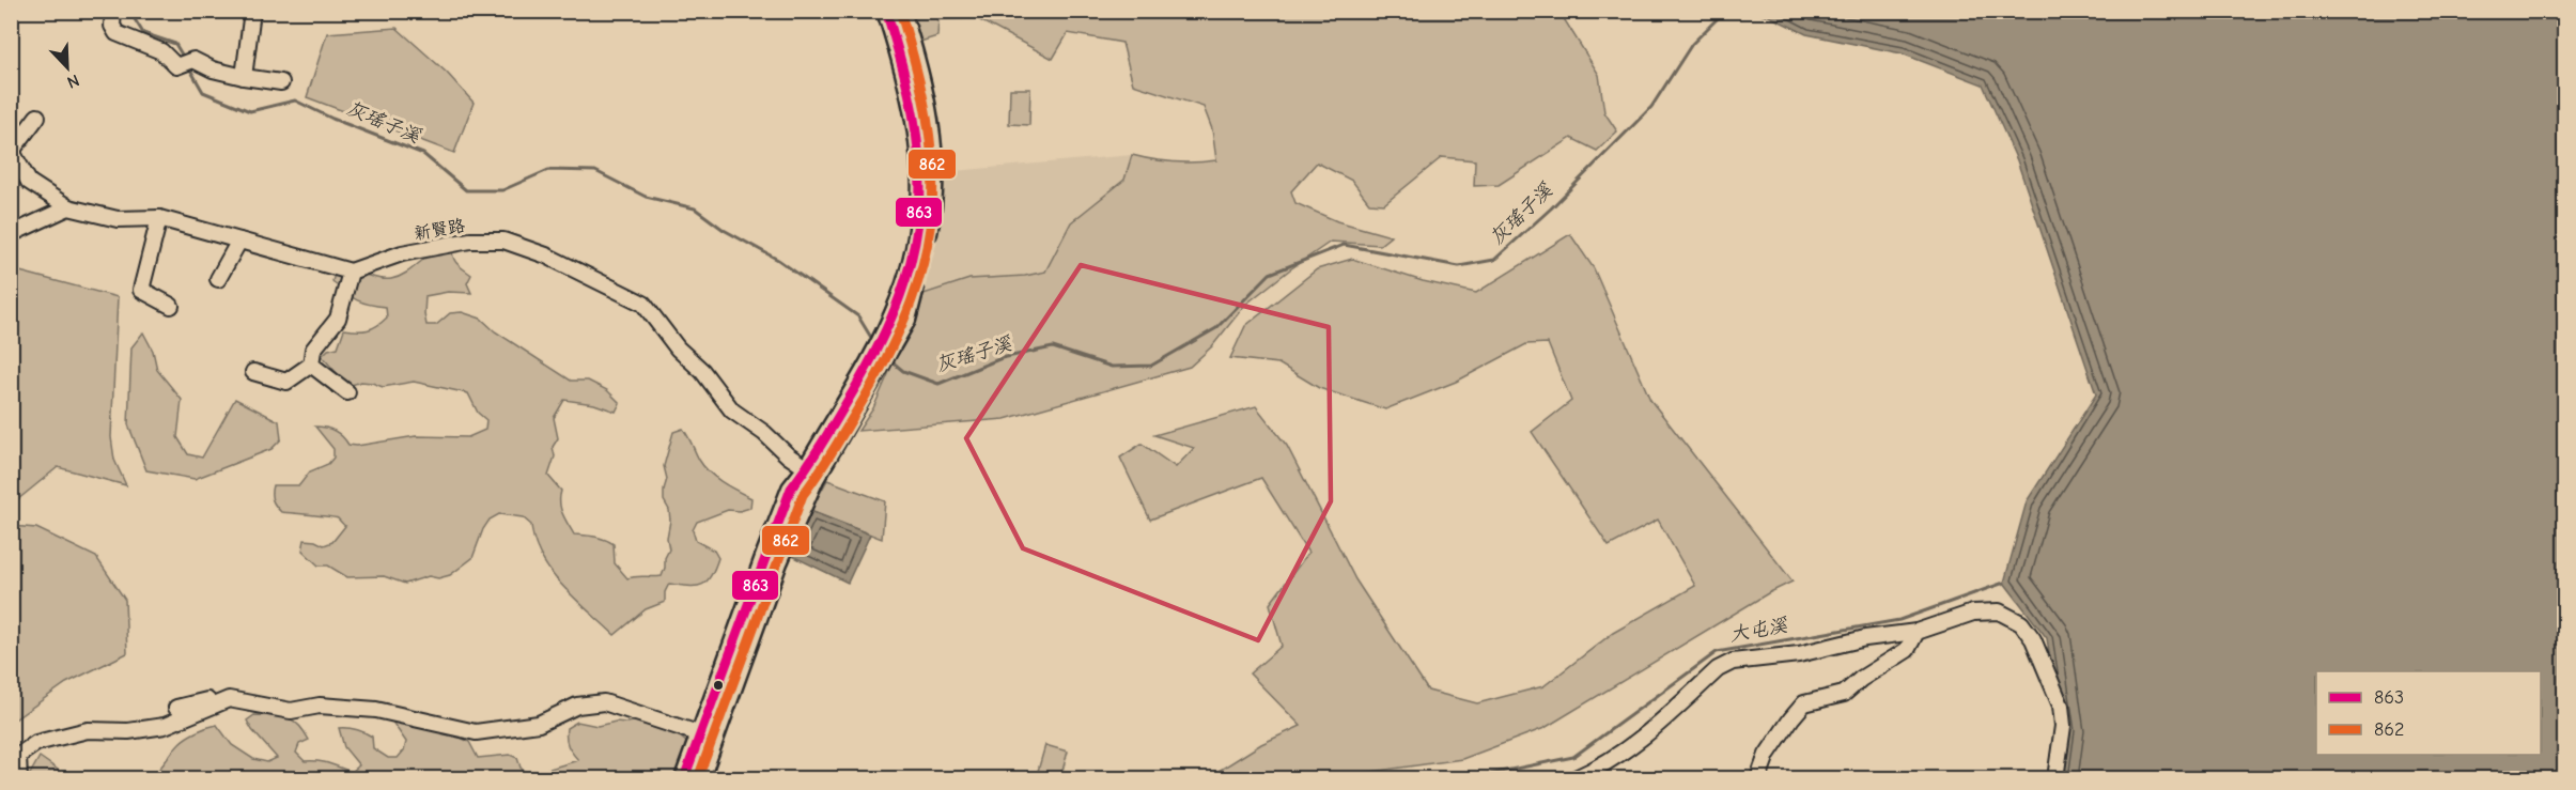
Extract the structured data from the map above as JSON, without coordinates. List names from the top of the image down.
{
  "streets": {
    "street": ["新賢路"]
  },
  "water": ["灰瑤子溪", "大屯溪"],
  "lines": ["transit line 863", "transit line 862"],
  "legend": ["863", "862"],
  "north": "bottom right"
}
